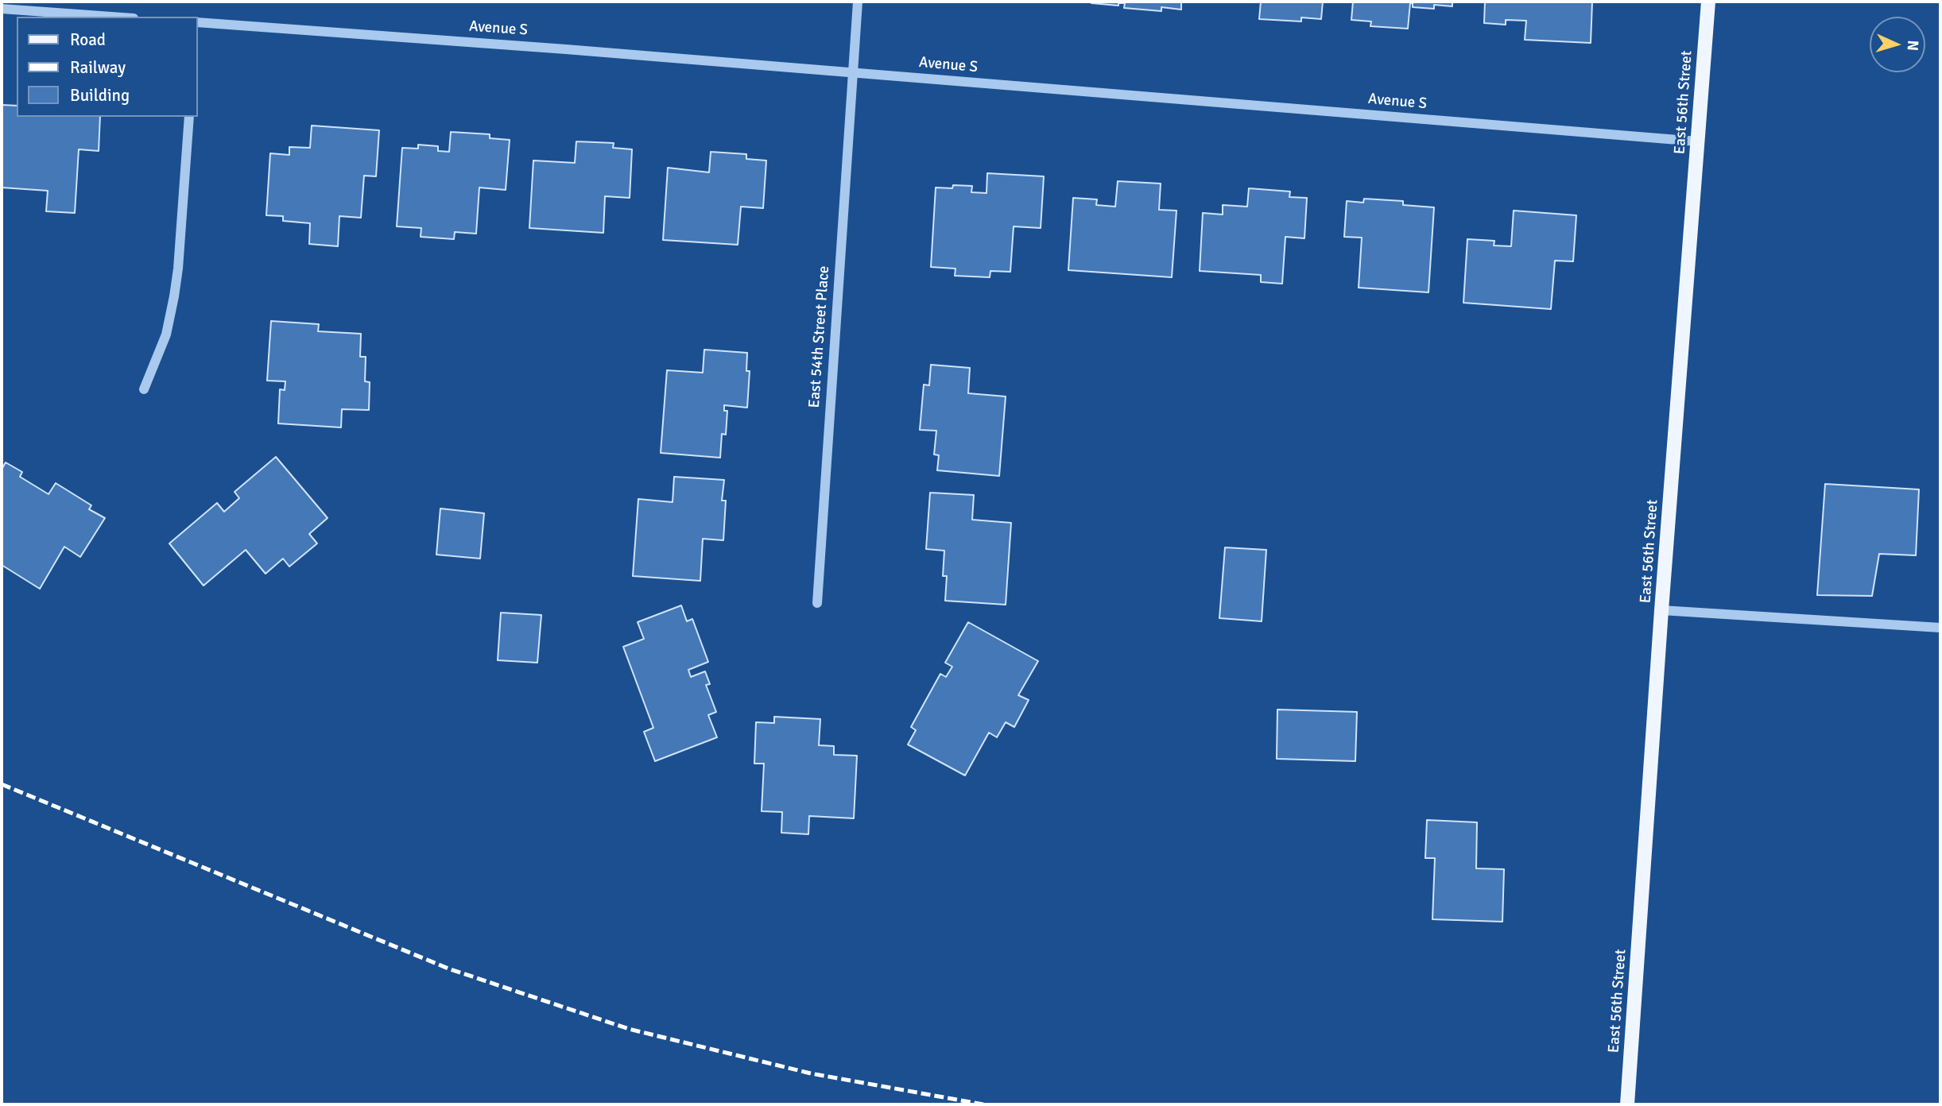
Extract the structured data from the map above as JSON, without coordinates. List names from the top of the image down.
{
  "streets": {
    "main road": ["East 56th Street"],
    "street": ["Avenue S", "East 54th Street Place"]
  },
  "crossings": [
    ["Avenue S", "East 56th Street"],
    ["Avenue S", "East 54th Street Place"]
  ],
  "legend": ["Road", "Railway", "Building"],
  "north": "right"
}
